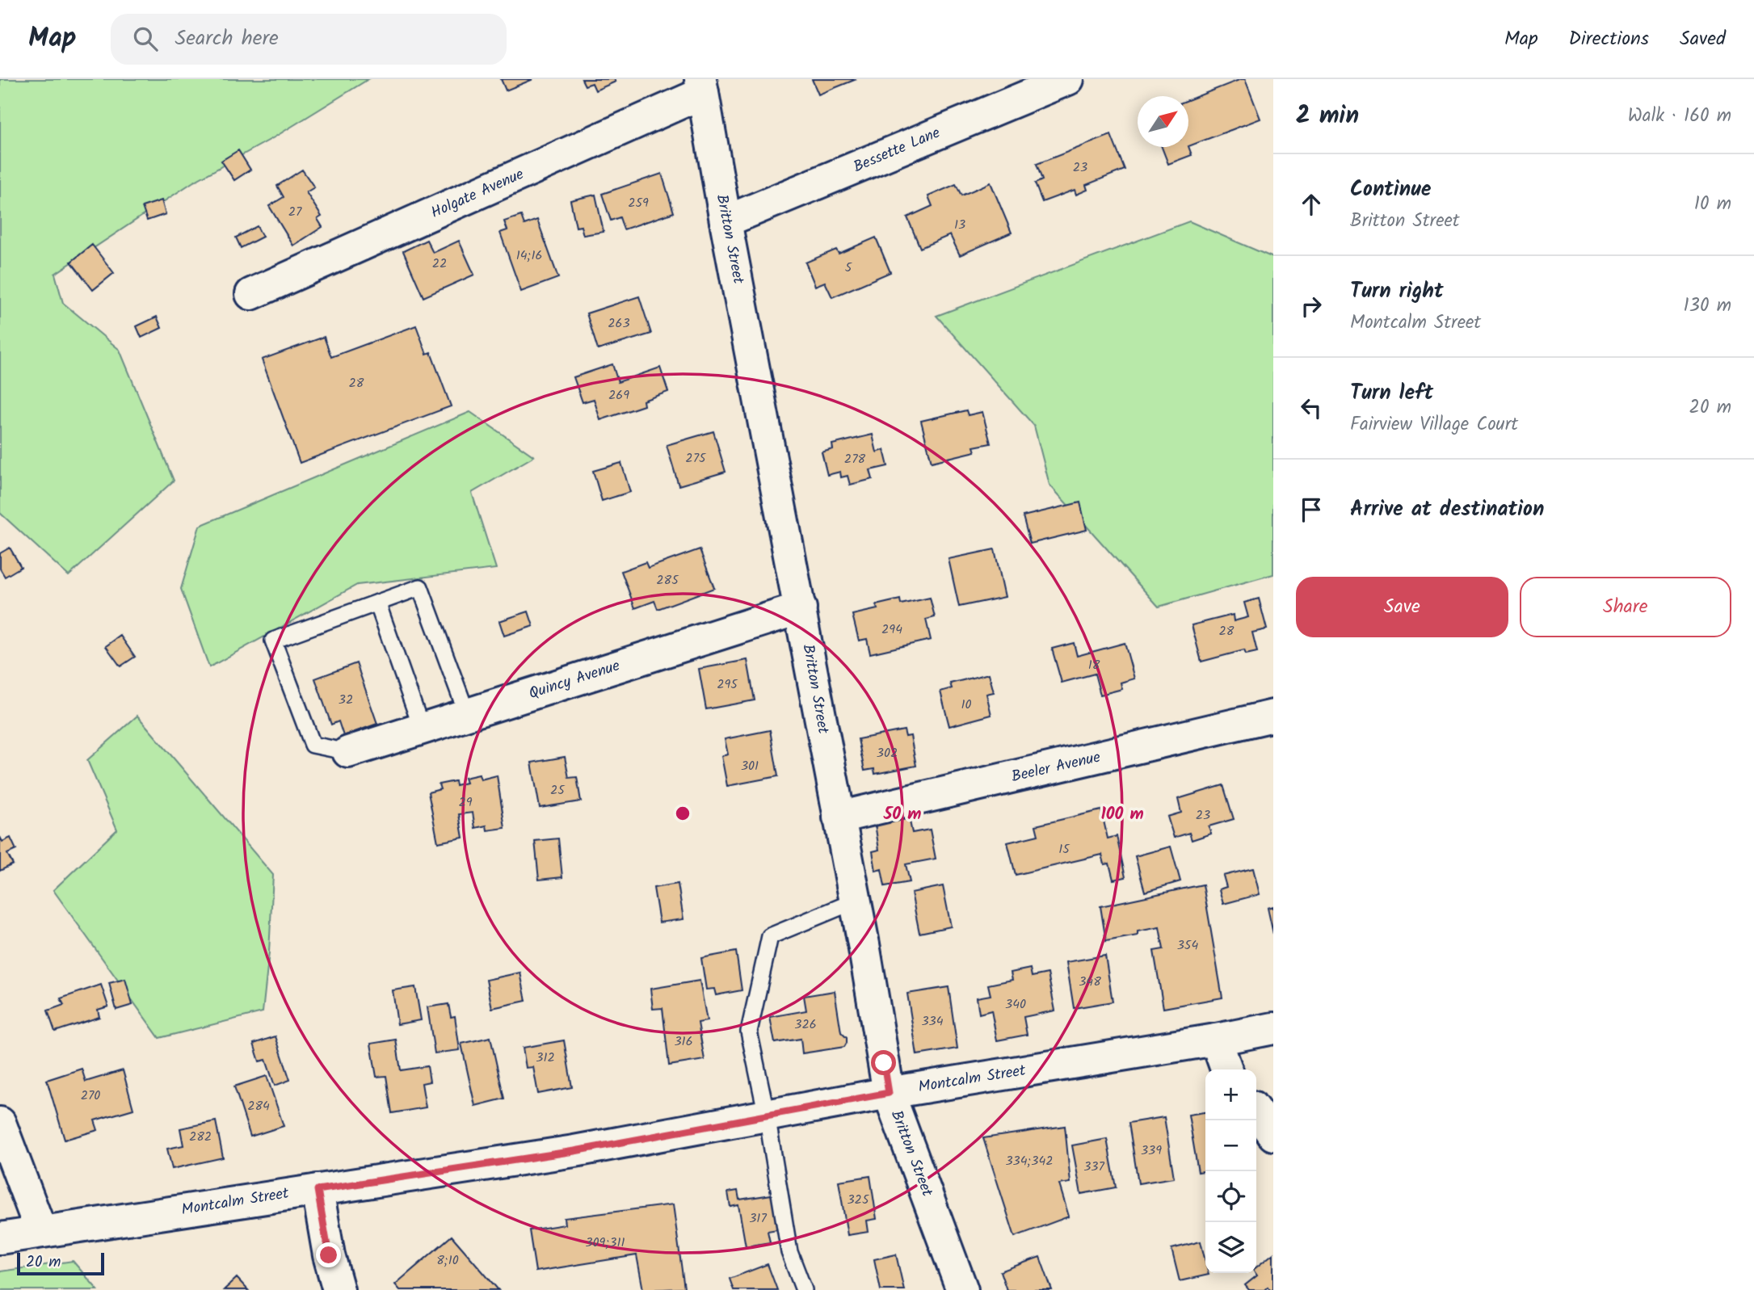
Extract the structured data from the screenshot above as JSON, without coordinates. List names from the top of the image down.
{
  "streets": {
    "street": [
      "Bessette Lane",
      "Holgate Avenue",
      "Britton Street",
      "Quincy Avenue",
      "Beeler Avenue",
      "Montcalm Street"
    ]
  },
  "crossings": [
    ["Bessette Lane", "Britton Street"],
    ["Holgate Avenue", "Britton Street"],
    ["Britton Street", "Quincy Avenue"],
    ["Britton Street", "Beeler Avenue"],
    ["Britton Street", "Montcalm Street"]
  ],
  "house_numbers": [
    "23",
    "259",
    "27",
    "13",
    "14;16",
    "22",
    "5",
    "263",
    "28",
    "269",
    "275",
    "278",
    "285",
    "294",
    "28",
    "18",
    "295",
    "32",
    "10",
    "302",
    "301",
    "25",
    "29",
    "23",
    "15",
    "354",
    "348",
    "340",
    "334",
    "326",
    "316",
    "312",
    "270",
    "284",
    "282",
    "339",
    "334;342",
    "337",
    "325",
    "317",
    "309;311",
    "8;10"
  ],
  "scale_bar": "20 m",
  "north": "top right",
  "page": {
    "header": "Map",
    "search": "Search here",
    "nav": ["Map", "Directions", "Saved"],
    "heading": ["2 min", "Walk · 160 m"],
    "list": [
      ["Continue", "Britton Street", "10 m"],
      ["Turn right", "Montcalm Street", "130 m"],
      ["Turn left", "Fairview Village Court", "20 m"],
      "Arrive at destination"
    ],
    "buttons": ["Save", "Share"],
    "map_buttons": ["+", "−"],
    "scale": "20 m"
  },
  "rings": ["50 m", "100 m"]
}
